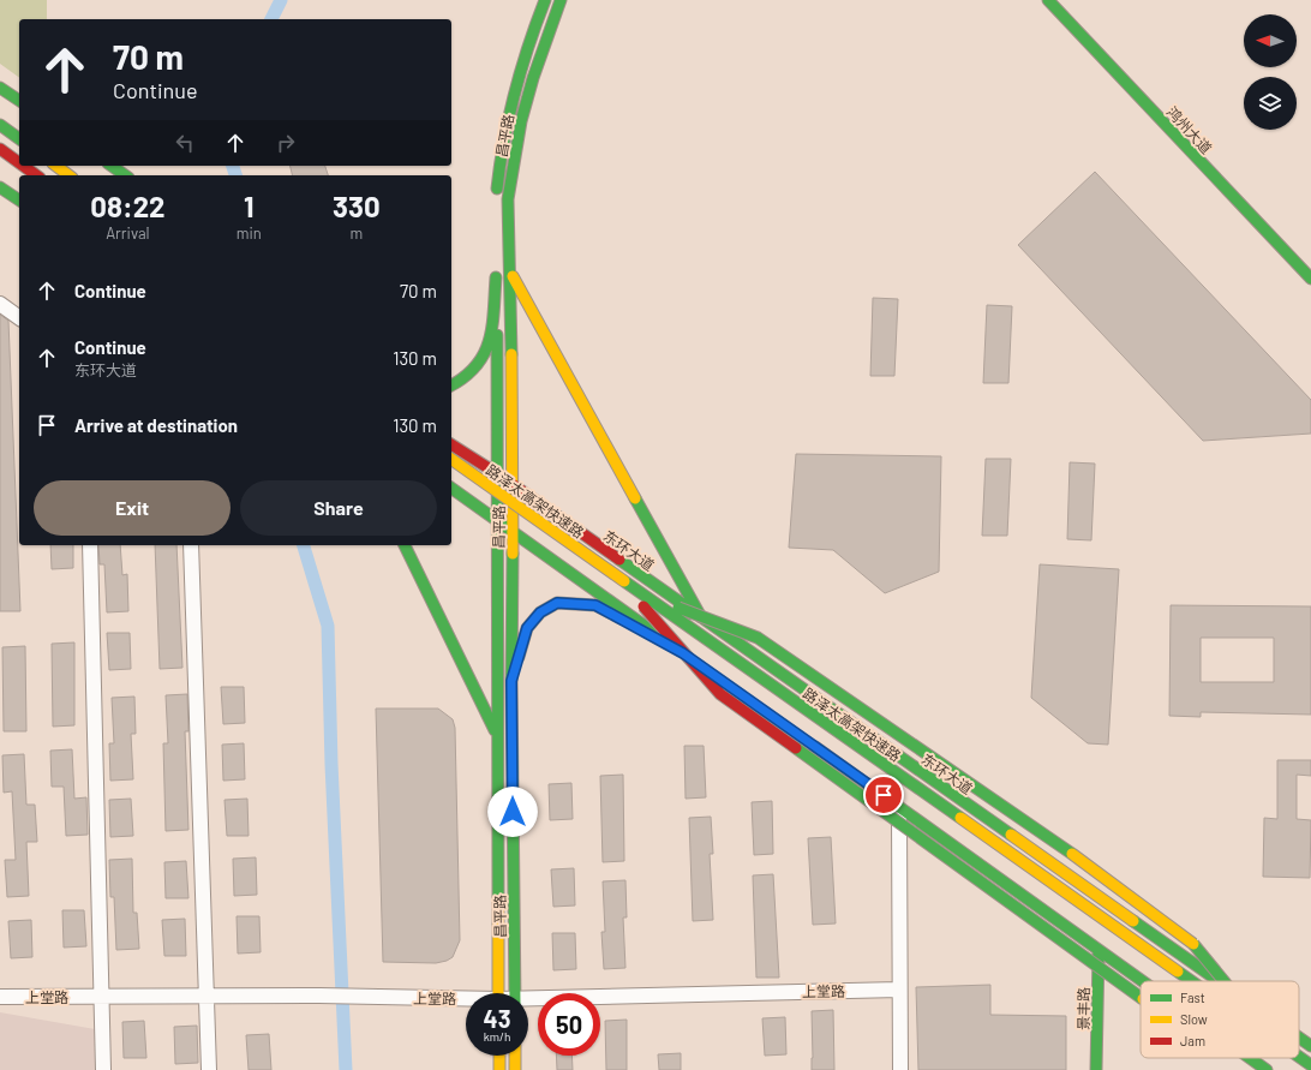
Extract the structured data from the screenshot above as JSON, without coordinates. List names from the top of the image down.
{
  "streets": {
    "main road": [
      "鸿州大道",
      "昌平路",
      "路泽太高架快速路",
      "东环大道",
      "景丰路"
    ],
    "street": ["上堂路"]
  },
  "crossings": [
    ["昌平路", "东环大道"]
  ],
  "legend": ["Fast", "Slow", "Jam"],
  "north": "left",
  "page": {
    "turn": ["70 m", "Continue"],
    "eta": [
      "08:22",
      "Arrival",
      "1",
      "min",
      "330",
      "m"
    ],
    "list": [
      {
        "name": "Continue",
        "value": "70 m"
      },
      {
        "name": "Continue",
        "note": "东环大道",
        "value": "130 m"
      },
      {
        "name": "Arrive at destination",
        "value": "130 m"
      }
    ],
    "buttons": ["Exit", "Share"],
    "speed": "43 km/h",
    "limit": "50"
  }
}
